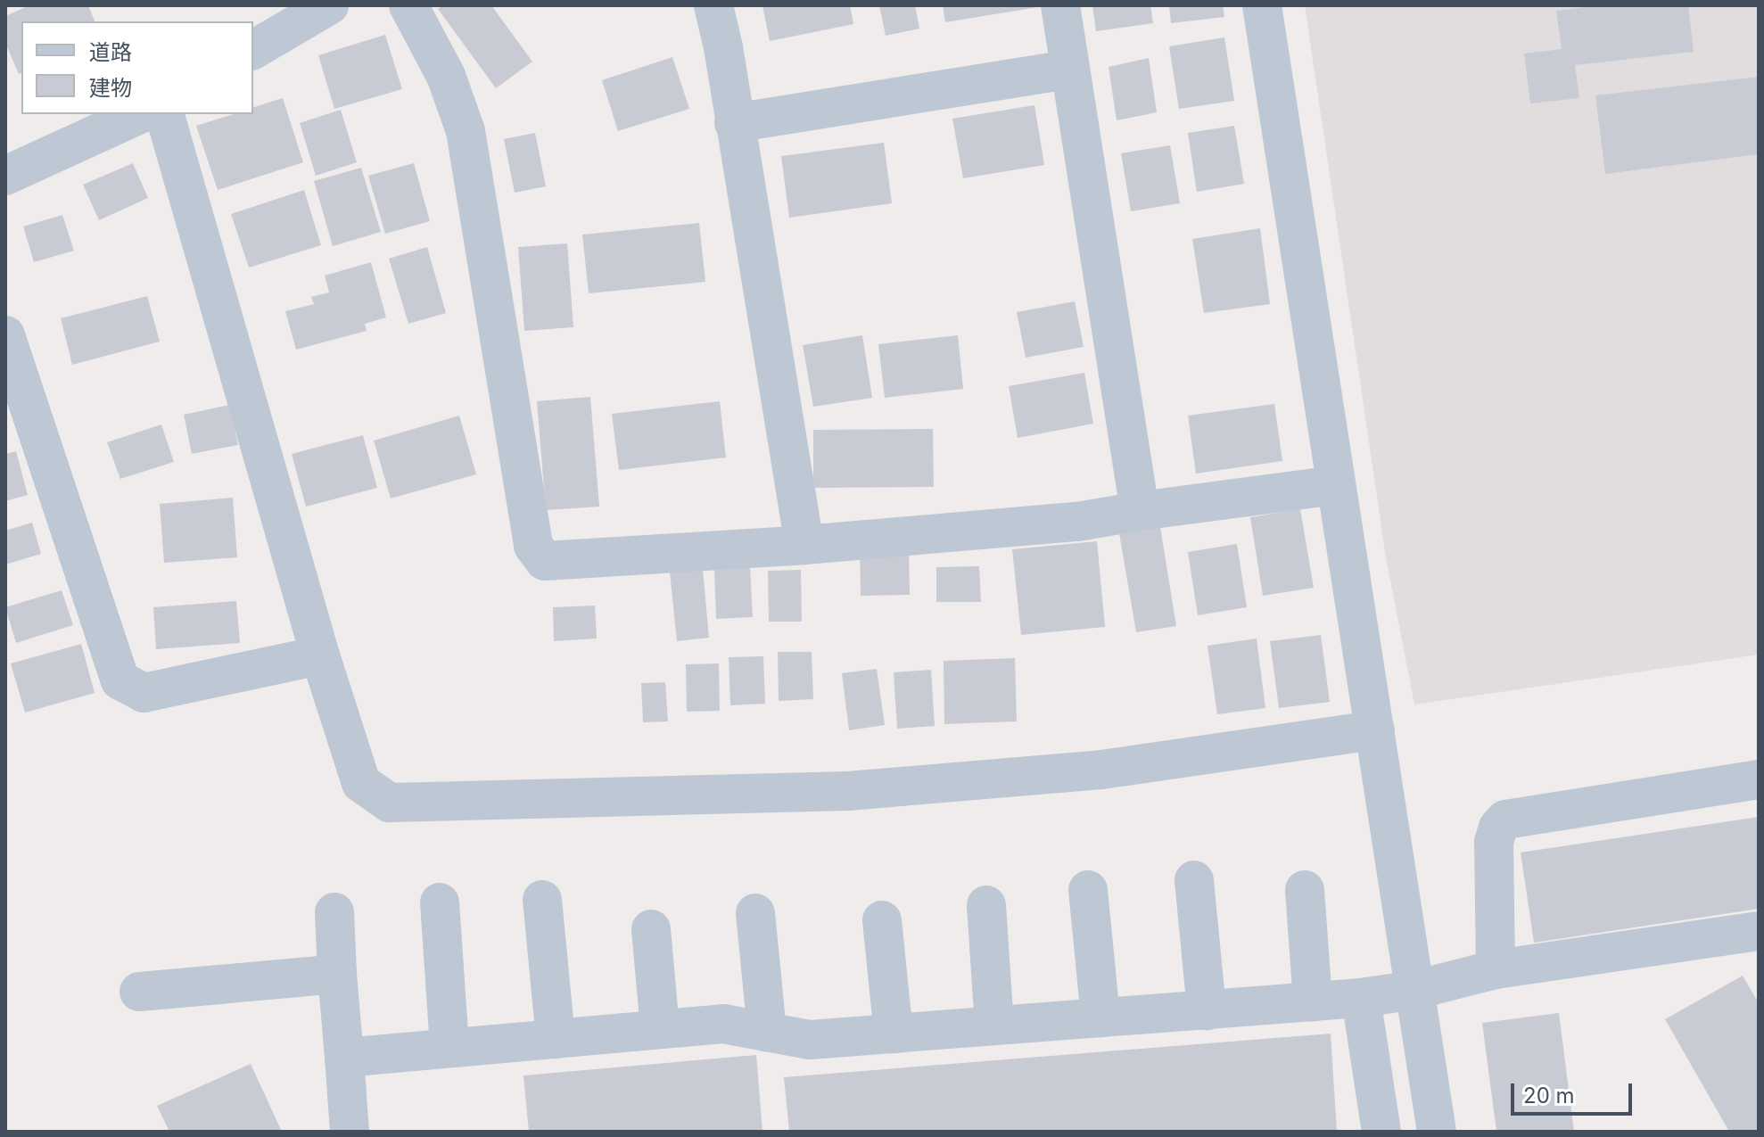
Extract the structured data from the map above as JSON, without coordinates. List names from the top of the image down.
{
  "legend": ["道路", "建物"],
  "scale_bar": "20 m"
}
